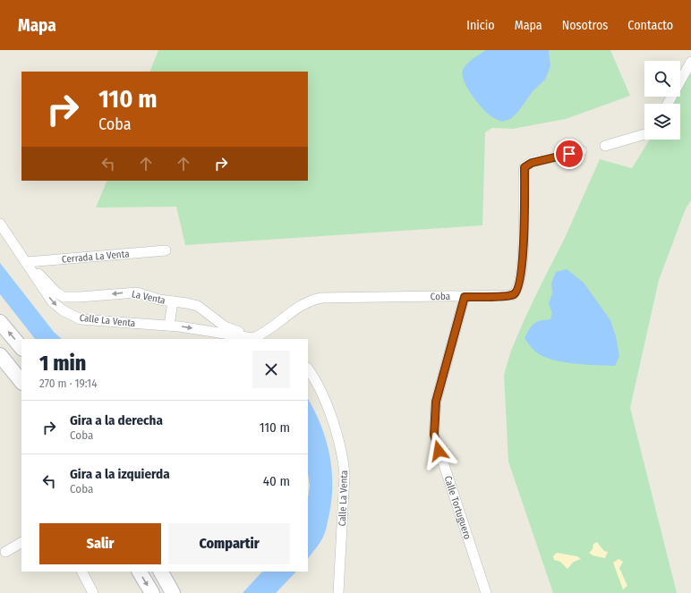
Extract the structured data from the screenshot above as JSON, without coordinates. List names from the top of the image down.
{
  "streets": {
    "street": [
      "Cerrada La Venta",
      "La Venta",
      "Coba",
      "Calle La Venta",
      "Calle Tortuguero"
    ]
  },
  "crossings": [
    ["Cerrada La Venta", "La Venta"],
    ["Cerrada La Venta", "Calle La Venta"],
    ["La Venta", "Coba"],
    ["La Venta", "Calle La Venta"],
    ["Coba", "Calle La Venta"],
    ["Coba", "Calle Tortuguero"]
  ],
  "one_way": ["La Venta", "Calle La Venta"],
  "page": {
    "header": "Mapa",
    "nav": [
      "Inicio",
      "Mapa",
      "Nosotros",
      "Contacto"
    ],
    "turn": ["110 m", "Coba"],
    "heading": ["1 min", "270 m · 19:14"],
    "list": [
      {
        "name": "Gira a la derecha",
        "note": "Coba",
        "value": "110 m"
      },
      {
        "name": "Gira a la izquierda",
        "note": "Coba",
        "value": "40 m"
      }
    ],
    "buttons": ["Salir", "Compartir"]
  }
}
